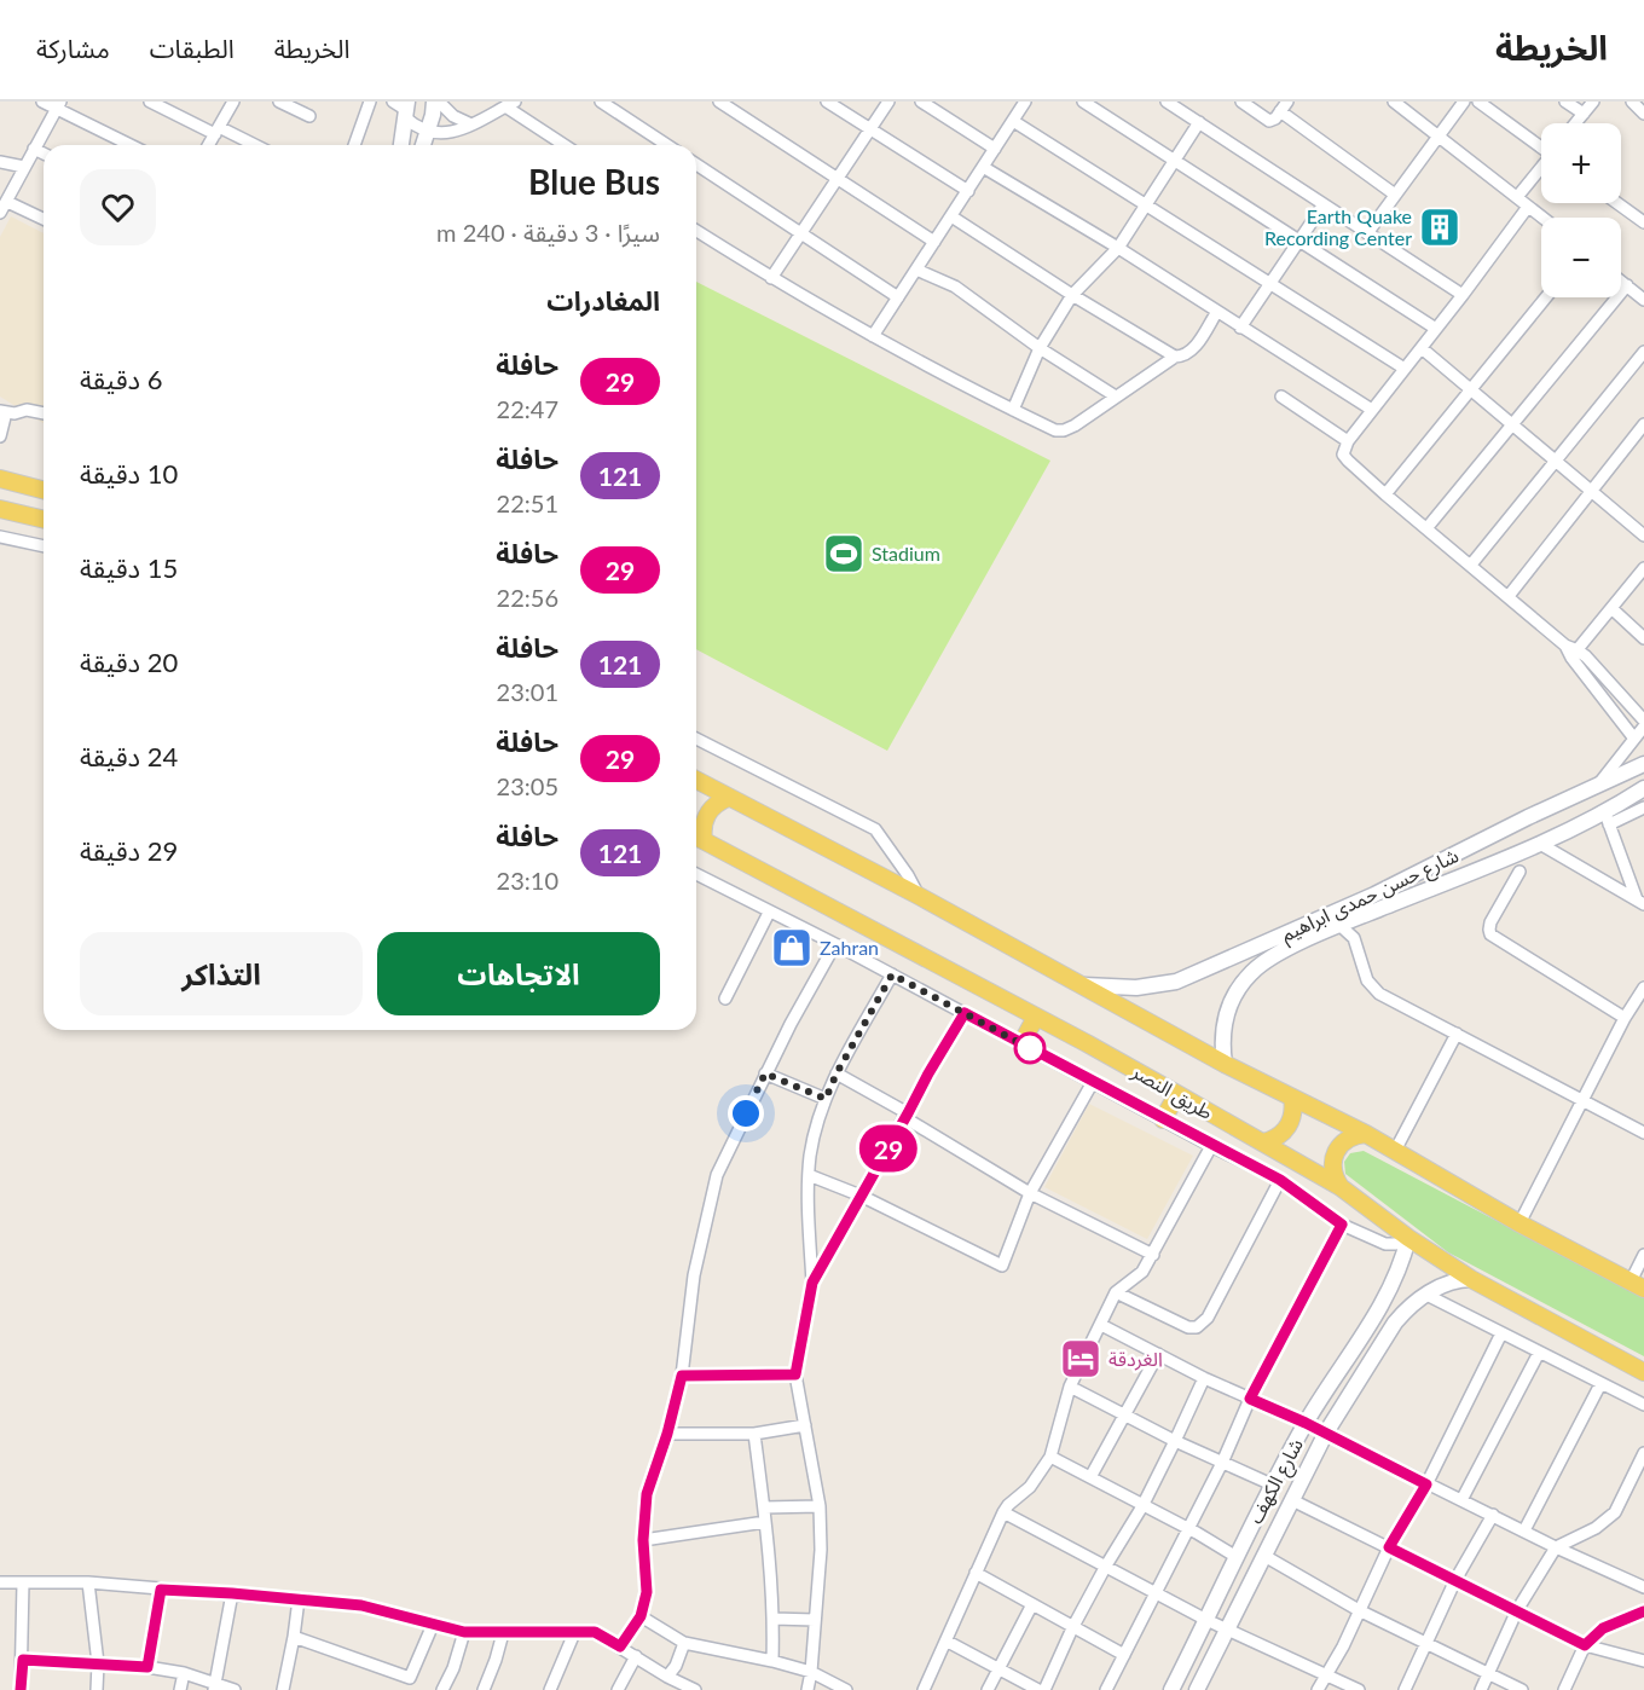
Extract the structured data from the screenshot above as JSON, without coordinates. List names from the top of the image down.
{
  "streets": {
    "main road": ["شارع حسن حمدى ابراهيم", "طريق النصر", "شارع الكهف"]
  },
  "crossings": [
    ["طريق النصر", "شارع الكهف"]
  ],
  "places": {
    "building": ["Earth Quake Recording Center"],
    "sports": ["Stadium"],
    "shop": ["Zahran"],
    "hotel": ["الغردقة"]
  },
  "lines": ["bus line 29"],
  "page": {
    "header": "الخريطة",
    "nav": ["الخريطة", "الطبقات", "مشاركة"],
    "on_map": "29",
    "map_buttons": ["+", "−"],
    "heading": [
      ["Blue Bus", "سيرًا · 3 دقيقة · 240 m"],
      "المغادرات"
    ],
    "list": [
      {
        "mark": "29",
        "name": "حافلة",
        "note": "22:47",
        "value": "6 دقيقة"
      },
      {
        "mark": "121",
        "name": "حافلة",
        "note": "22:51",
        "value": "10 دقيقة"
      },
      {
        "mark": "29",
        "name": "حافلة",
        "note": "22:56",
        "value": "15 دقيقة"
      },
      {
        "mark": "121",
        "name": "حافلة",
        "note": "23:01",
        "value": "20 دقيقة"
      },
      {
        "mark": "29",
        "name": "حافلة",
        "note": "23:05",
        "value": "24 دقيقة"
      },
      {
        "mark": "121",
        "name": "حافلة",
        "note": "23:10",
        "value": "29 دقيقة"
      }
    ],
    "buttons": ["الاتجاهات", "التذاكر"]
  }
}
